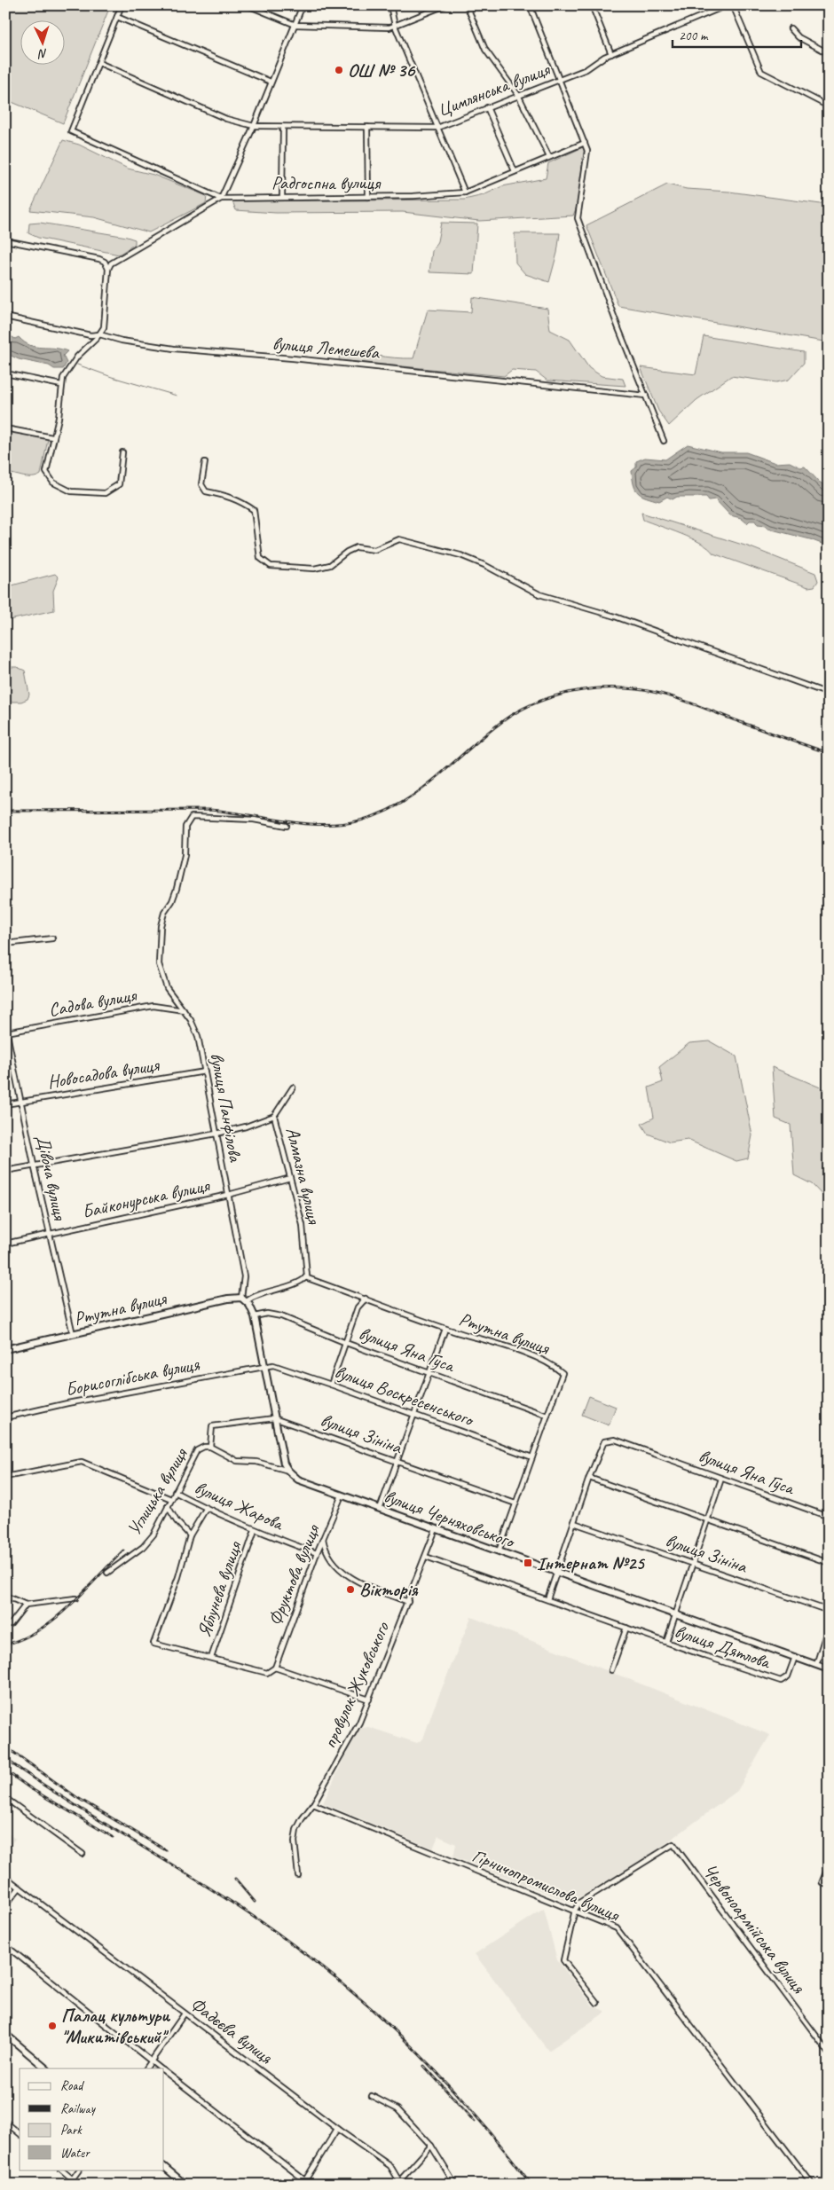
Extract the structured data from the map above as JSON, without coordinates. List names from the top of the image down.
{
  "streets": {
    "main road": ["Ртутна вулиця", "вулиця Черняховського"],
    "street": [
      "Цимлянська вулиця",
      "Радгоспна вулиця",
      "вулиця Лемешєва",
      "Садова вулиця",
      "Новосадова вулиця",
      "вулиця Панфілова",
      "Алмазна вулиця",
      "Дівоча вулиця",
      "Байконурська вулиця",
      "вулиця Яна Гуса",
      "Борисоглібська вулиця",
      "вулиця Воскресенського",
      "вулиця Зініна",
      "Углицька вулиця",
      "вулиця Жарова",
      "Фруктова вулиця",
      "Яблунева вулиця",
      "вулиця Дятлова",
      "провулок Жуковського",
      "Гірничопромислова вулиця",
      "Червоноармійська вулиця",
      "Фадєєва вулиця"
    ]
  },
  "crossings": [
    ["Цимлянська вулиця", "Радгоспна вулиця"],
    ["Садова вулиця", "вулиця Панфілова"],
    ["Садова вулиця", "Дівоча вулиця"],
    ["Новосадова вулиця", "вулиця Панфілова"],
    ["Новосадова вулиця", "Дівоча вулиця"],
    ["вулиця Панфілова", "Алмазна вулиця"],
    ["вулиця Панфілова", "Байконурська вулиця"],
    ["вулиця Панфілова", "Ртутна вулиця"],
    ["Алмазна вулиця", "Дівоча вулиця"],
    ["Алмазна вулиця", "Байконурська вулиця"],
    ["Алмазна вулиця", "Ртутна вулиця"],
    ["Дівоча вулиця", "Байконурська вулиця"],
    ["Дівоча вулиця", "Ртутна вулиця"],
    ["Ртутна вулиця", "вулиця Яна Гуса"],
    ["Ртутна вулиця", "вулиця Воскресенського"],
    ["Ртутна вулиця", "вулиця Зініна"],
    ["Ртутна вулиця", "вулиця Черняховського"],
    ["Борисоглібська вулиця", "вулиця Воскресенського"],
    ["вулиця Зініна", "Углицька вулиця"],
    ["Углицька вулиця", "вулиця Жарова"],
    ["Углицька вулиця", "вулиця Черняховського"],
    ["вулиця Жарова", "Фруктова вулиця"],
    ["вулиця Жарова", "Яблунева вулиця"],
    ["вулиця Черняховського", "Фруктова вулиця"],
    ["вулиця Черняховського", "вулиця Дятлова"],
    ["вулиця Черняховського", "провулок Жуковського"],
    ["вулиця Дятлова", "провулок Жуковського"],
    ["провулок Жуковського", "Гірничопромислова вулиця"],
    ["Гірничопромислова вулиця", "Червоноармійська вулиця"]
  ],
  "places": {
    "other": ["ОШ № 36", "Вікторія", "Палац культури \"Микитівський\""],
    "transit": ["Інтернат №25"]
  },
  "legend": [
    "Road",
    "Railway",
    "Park",
    "Water"
  ],
  "scale_bar": "200 m",
  "north": "bottom"
}
